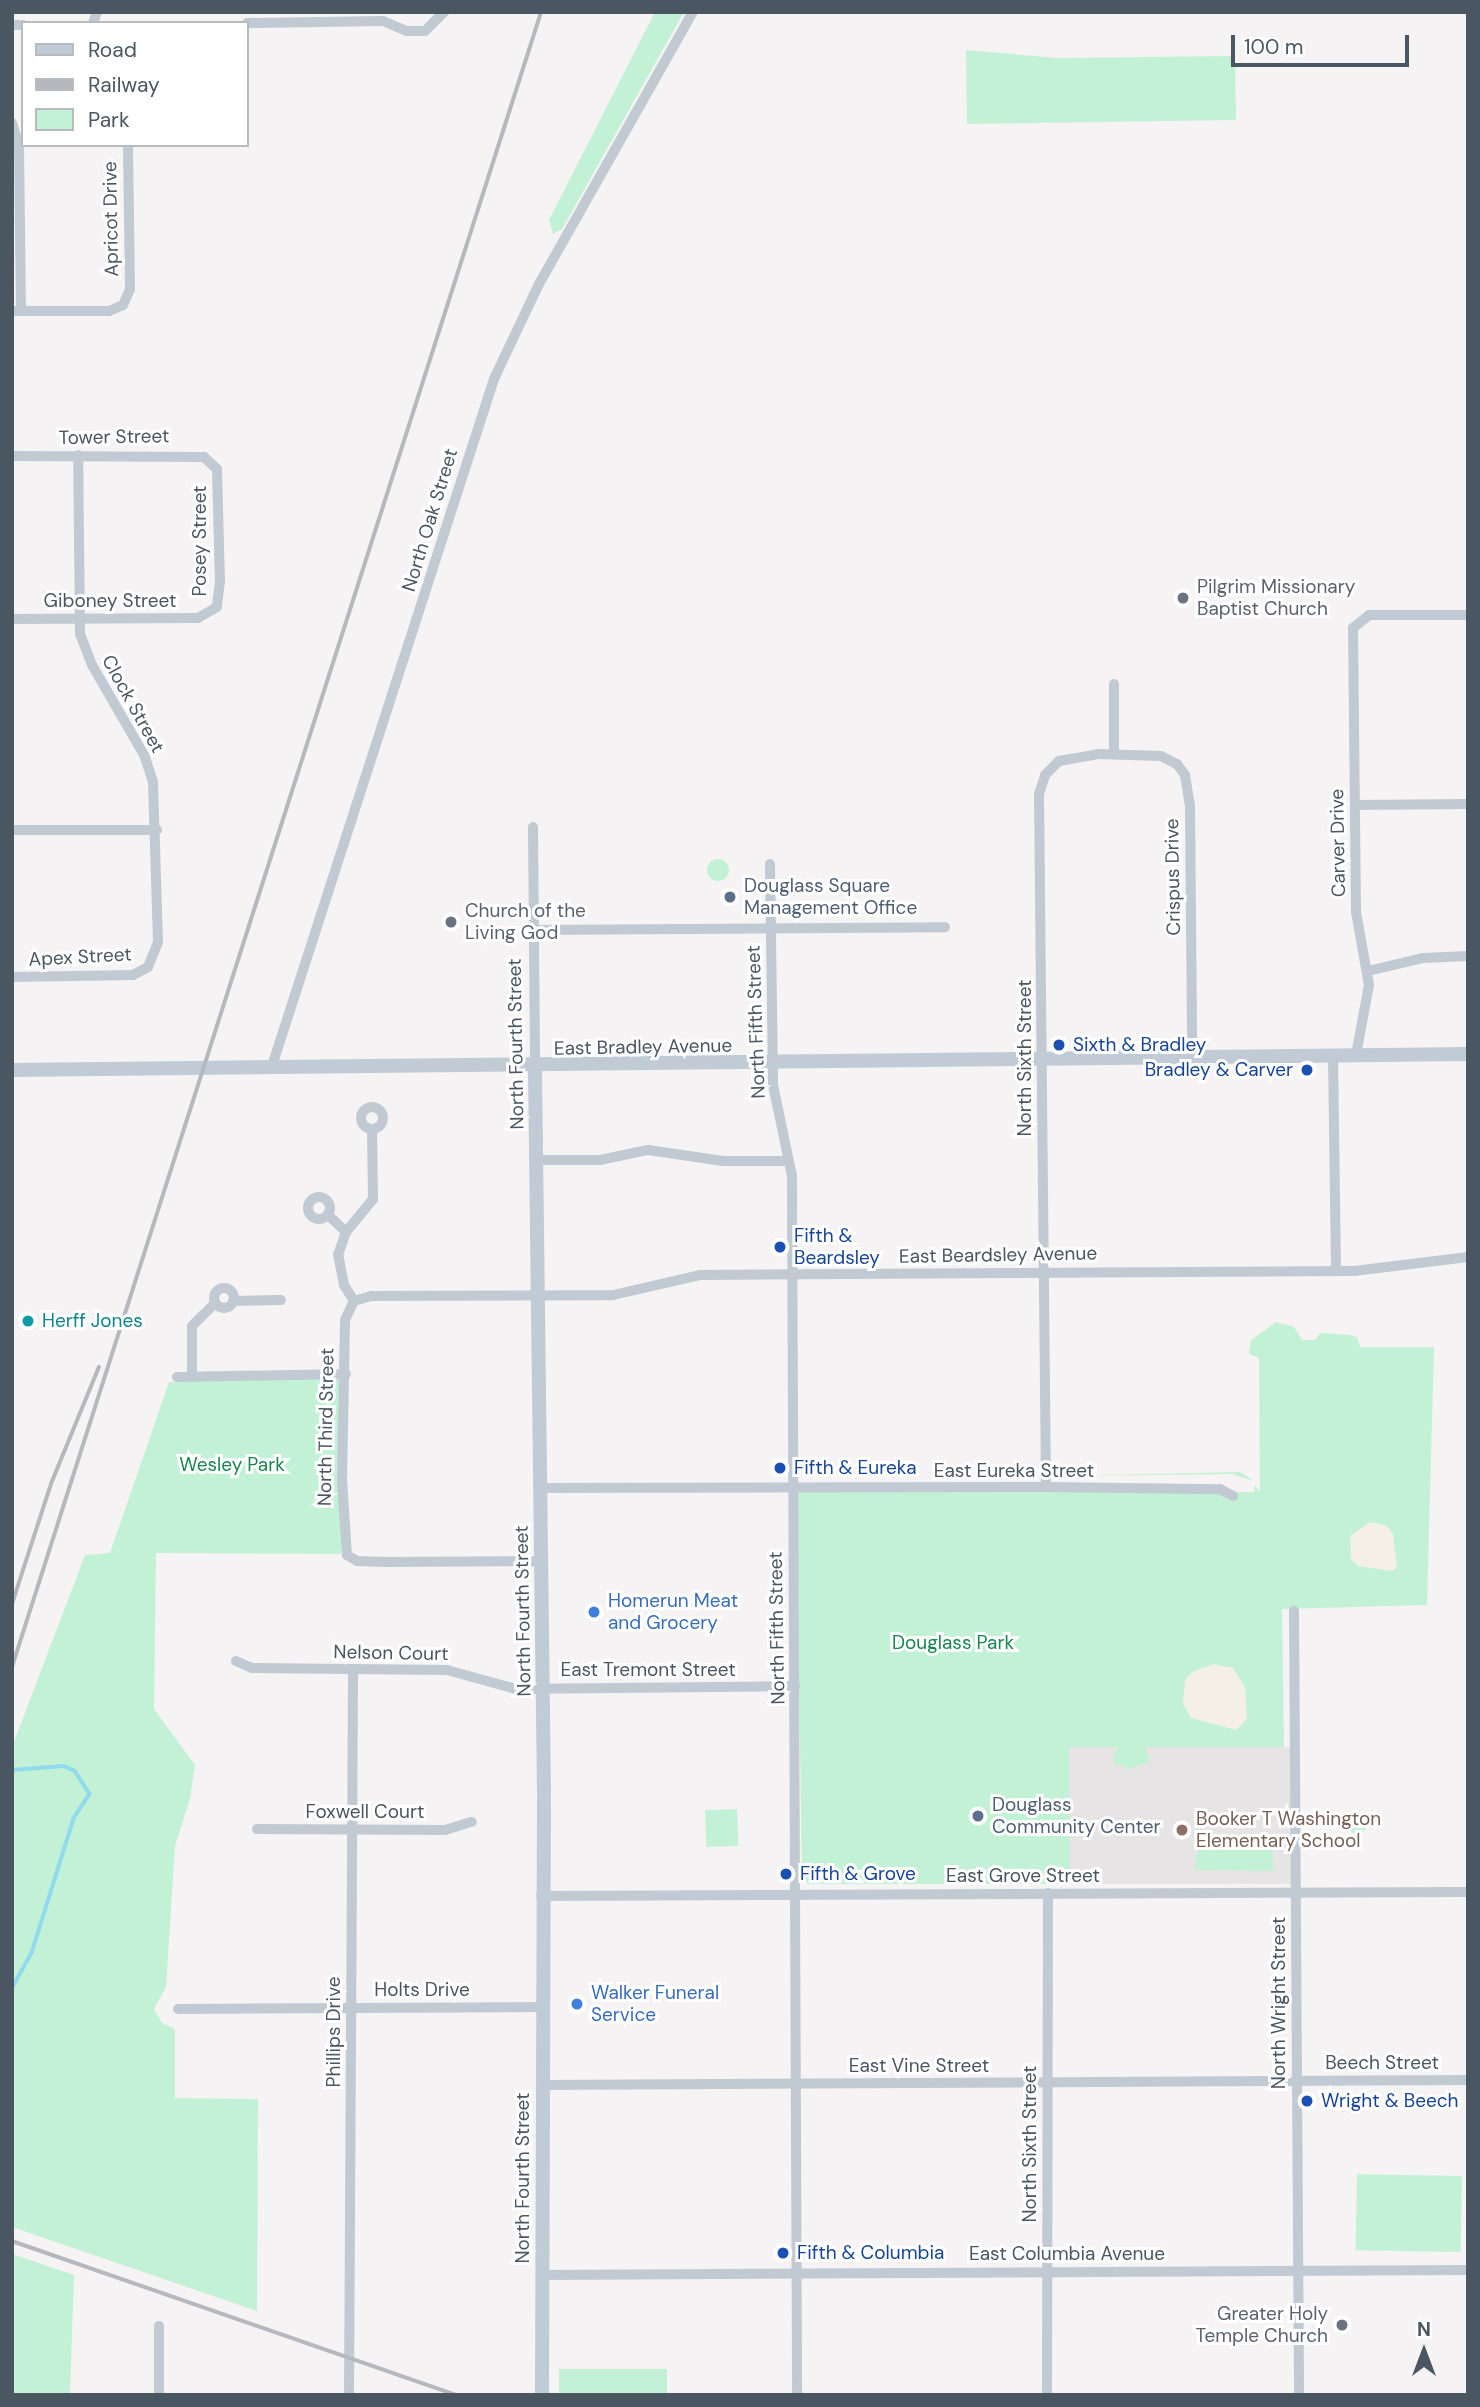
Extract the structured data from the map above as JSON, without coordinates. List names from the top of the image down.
{
  "streets": {
    "main road": ["North Fourth Street", "East Bradley Avenue"],
    "street": [
      "Apricot Drive",
      "Tower Street",
      "North Oak Street",
      "Posey Street",
      "Giboney Street",
      "Clock Street",
      "Carver Drive",
      "Crispus Drive",
      "Apex Street",
      "North Fifth Street",
      "North Sixth Street",
      "East Beardsley Avenue",
      "North Third Street",
      "East Eureka Street",
      "Nelson Court",
      "East Tremont Street",
      "Foxwell Court",
      "East Grove Street",
      "Holts Drive",
      "North Wright Street",
      "Phillips Drive",
      "Beech Street",
      "East Vine Street",
      "East Columbia Avenue"
    ]
  },
  "crossings": [
    ["Tower Street", "Posey Street"],
    ["Tower Street", "Clock Street"],
    ["North Oak Street", "East Bradley Avenue"],
    ["Posey Street", "Giboney Street"],
    ["Giboney Street", "Clock Street"],
    ["Clock Street", "Apex Street"],
    ["Carver Drive", "East Bradley Avenue"],
    ["Crispus Drive", "East Bradley Avenue"],
    ["Crispus Drive", "North Sixth Street"],
    ["North Fifth Street", "East Bradley Avenue"],
    ["North Fifth Street", "East Beardsley Avenue"],
    ["North Fifth Street", "East Eureka Street"],
    ["North Fifth Street", "East Tremont Street"],
    ["North Fifth Street", "East Grove Street"],
    ["North Fifth Street", "East Vine Street"],
    ["North Fifth Street", "East Columbia Avenue"],
    ["North Fourth Street", "East Bradley Avenue"],
    ["North Fourth Street", "East Beardsley Avenue"],
    ["North Fourth Street", "North Third Street"],
    ["North Fourth Street", "East Eureka Street"],
    ["North Fourth Street", "Nelson Court"],
    ["North Fourth Street", "East Tremont Street"],
    ["North Fourth Street", "East Grove Street"],
    ["North Fourth Street", "Holts Drive"],
    ["North Fourth Street", "East Vine Street"],
    ["North Fourth Street", "East Columbia Avenue"],
    ["East Bradley Avenue", "North Sixth Street"],
    ["North Sixth Street", "East Beardsley Avenue"],
    ["North Sixth Street", "East Eureka Street"],
    ["North Sixth Street", "East Grove Street"],
    ["North Sixth Street", "East Vine Street"],
    ["North Sixth Street", "East Columbia Avenue"],
    ["East Beardsley Avenue", "North Third Street"],
    ["Nelson Court", "East Tremont Street"],
    ["Nelson Court", "Phillips Drive"],
    ["Foxwell Court", "Phillips Drive"],
    ["East Grove Street", "North Wright Street"],
    ["Holts Drive", "Phillips Drive"],
    ["North Wright Street", "Beech Street"],
    ["North Wright Street", "East Vine Street"],
    ["North Wright Street", "East Columbia Avenue"],
    ["Beech Street", "East Vine Street"]
  ],
  "parks": ["Wesley Park", "Douglass Park"],
  "places": [
    "Pilgrim Missionary Baptist Church",
    "Douglass Square Management Office",
    "Church of the Living God",
    "Sixth & Bradley",
    "Bradley & Carver",
    "Fifth & Beardsley",
    "Herff Jones",
    "Fifth & Eureka",
    "Homerun Meat and Grocery",
    "Douglass Community Center",
    "Booker T Washington Elementary School",
    "Fifth & Grove",
    "Walker Funeral Service",
    "Wright & Beech",
    "Fifth & Columbia",
    "Greater Holy Temple Church"
  ],
  "legend": ["Road", "Railway", "Park"],
  "scale_bar": "100 m",
  "north": "top"
}
